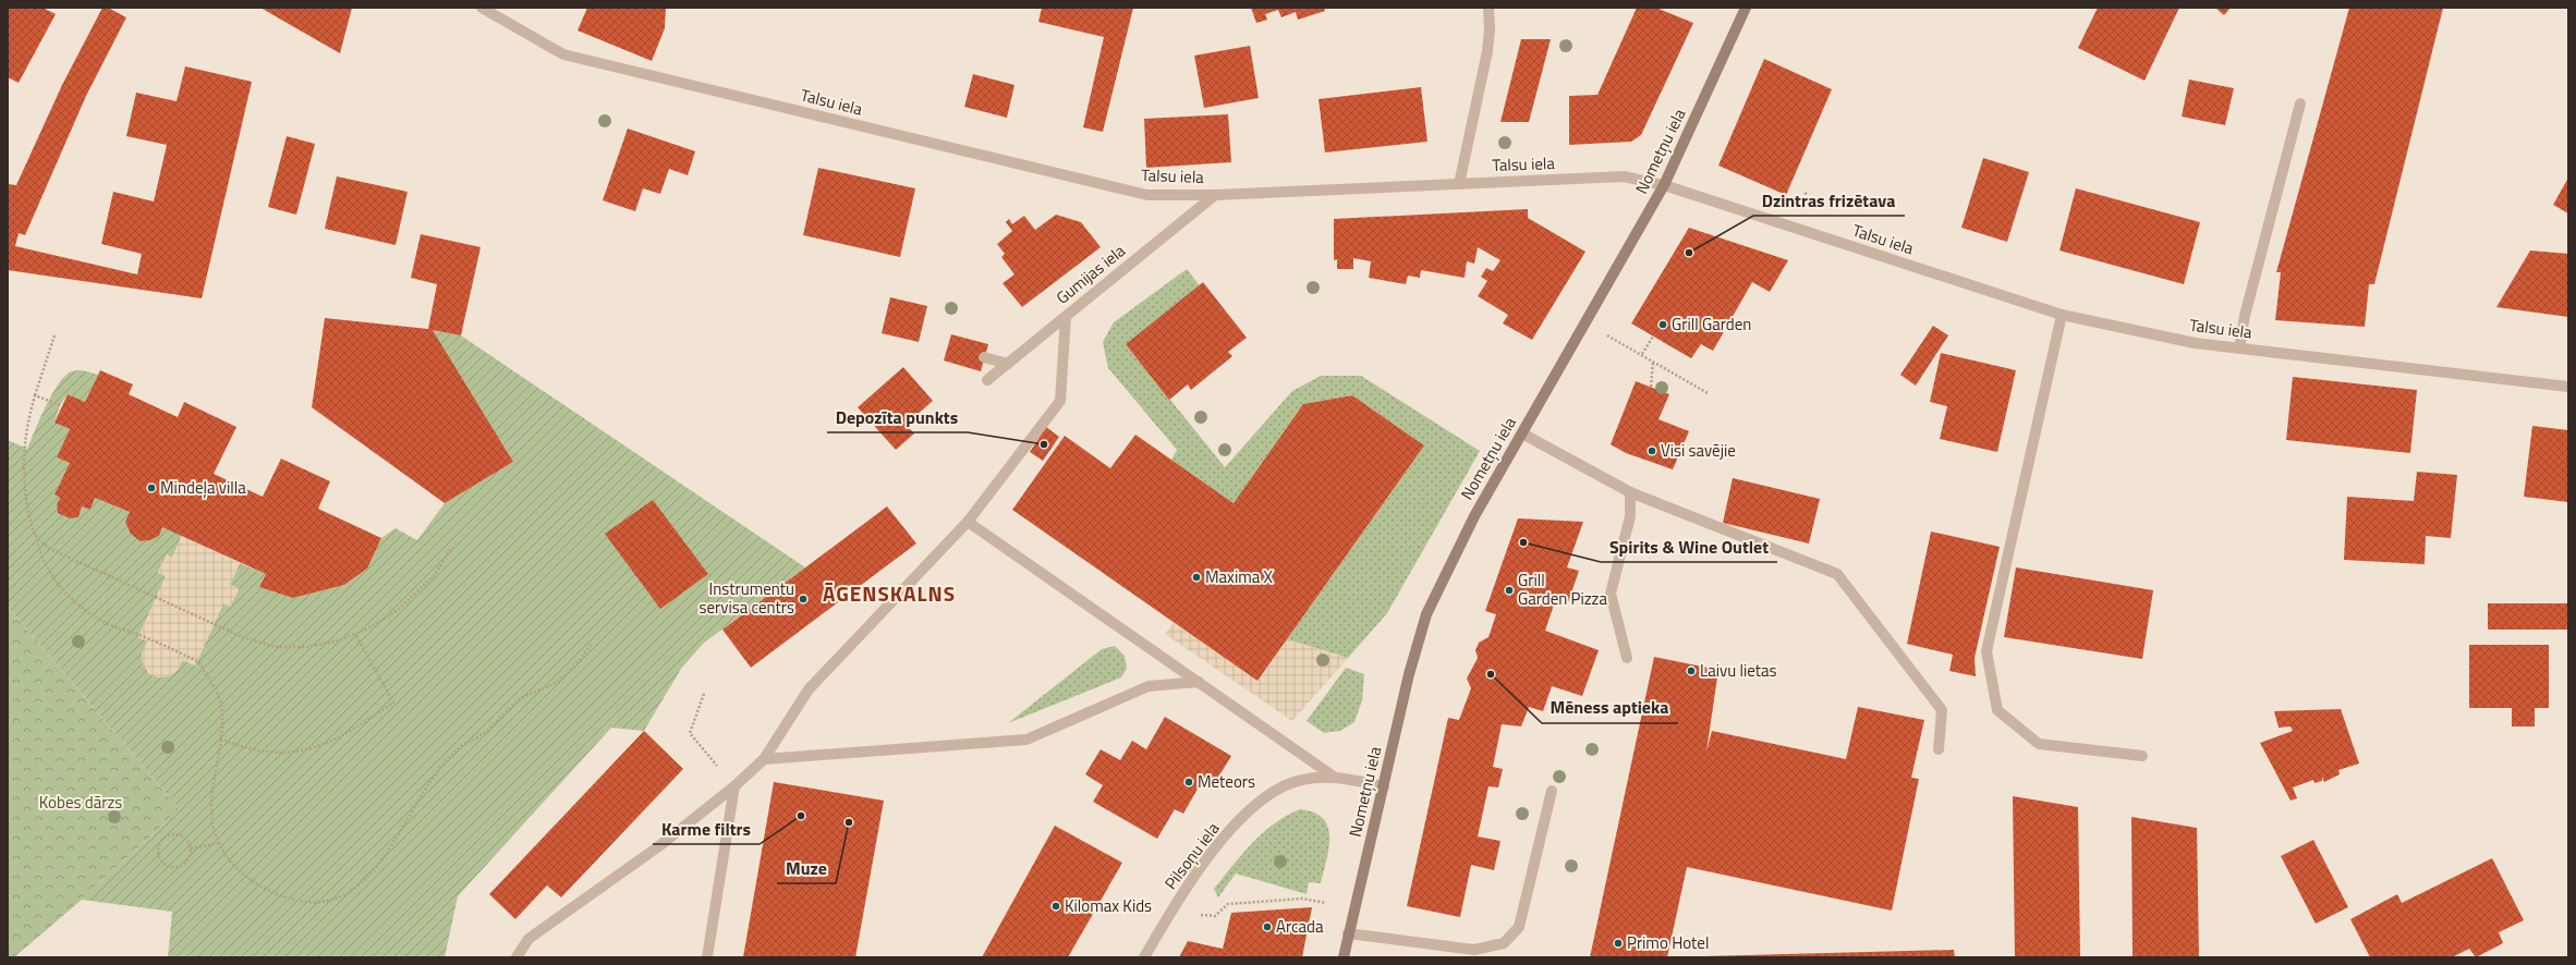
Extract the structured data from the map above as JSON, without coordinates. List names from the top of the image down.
{
  "streets": {
    "street": [
      "Talsu iela",
      "Nometņu iela",
      "Gumijas iela",
      "Pilsoņu iela"
    ]
  },
  "crossings": [
    ["Talsu iela", "Nometņu iela"],
    ["Talsu iela", "Gumijas iela"],
    ["Nometņu iela", "Pilsoņu iela"]
  ],
  "districts": ["ĀGENSKALNS"],
  "parks": ["Kobes dārzs"],
  "places": [
    "Dzintras frizētava",
    "Grill Garden",
    "Depozīta punkts",
    "Visi savējie",
    "Mindeļa villa",
    "Spirits & Wine Outlet",
    "Maxima X",
    "Grill Garden Pizza",
    "Instrumentu servisa centrs",
    "Laivu lietas",
    "Mēness aptieka",
    "Meteors",
    "Karme filtrs",
    "Muze",
    "Kilomax Kids",
    "Arcada",
    "Primo Hotel"
  ]
}
